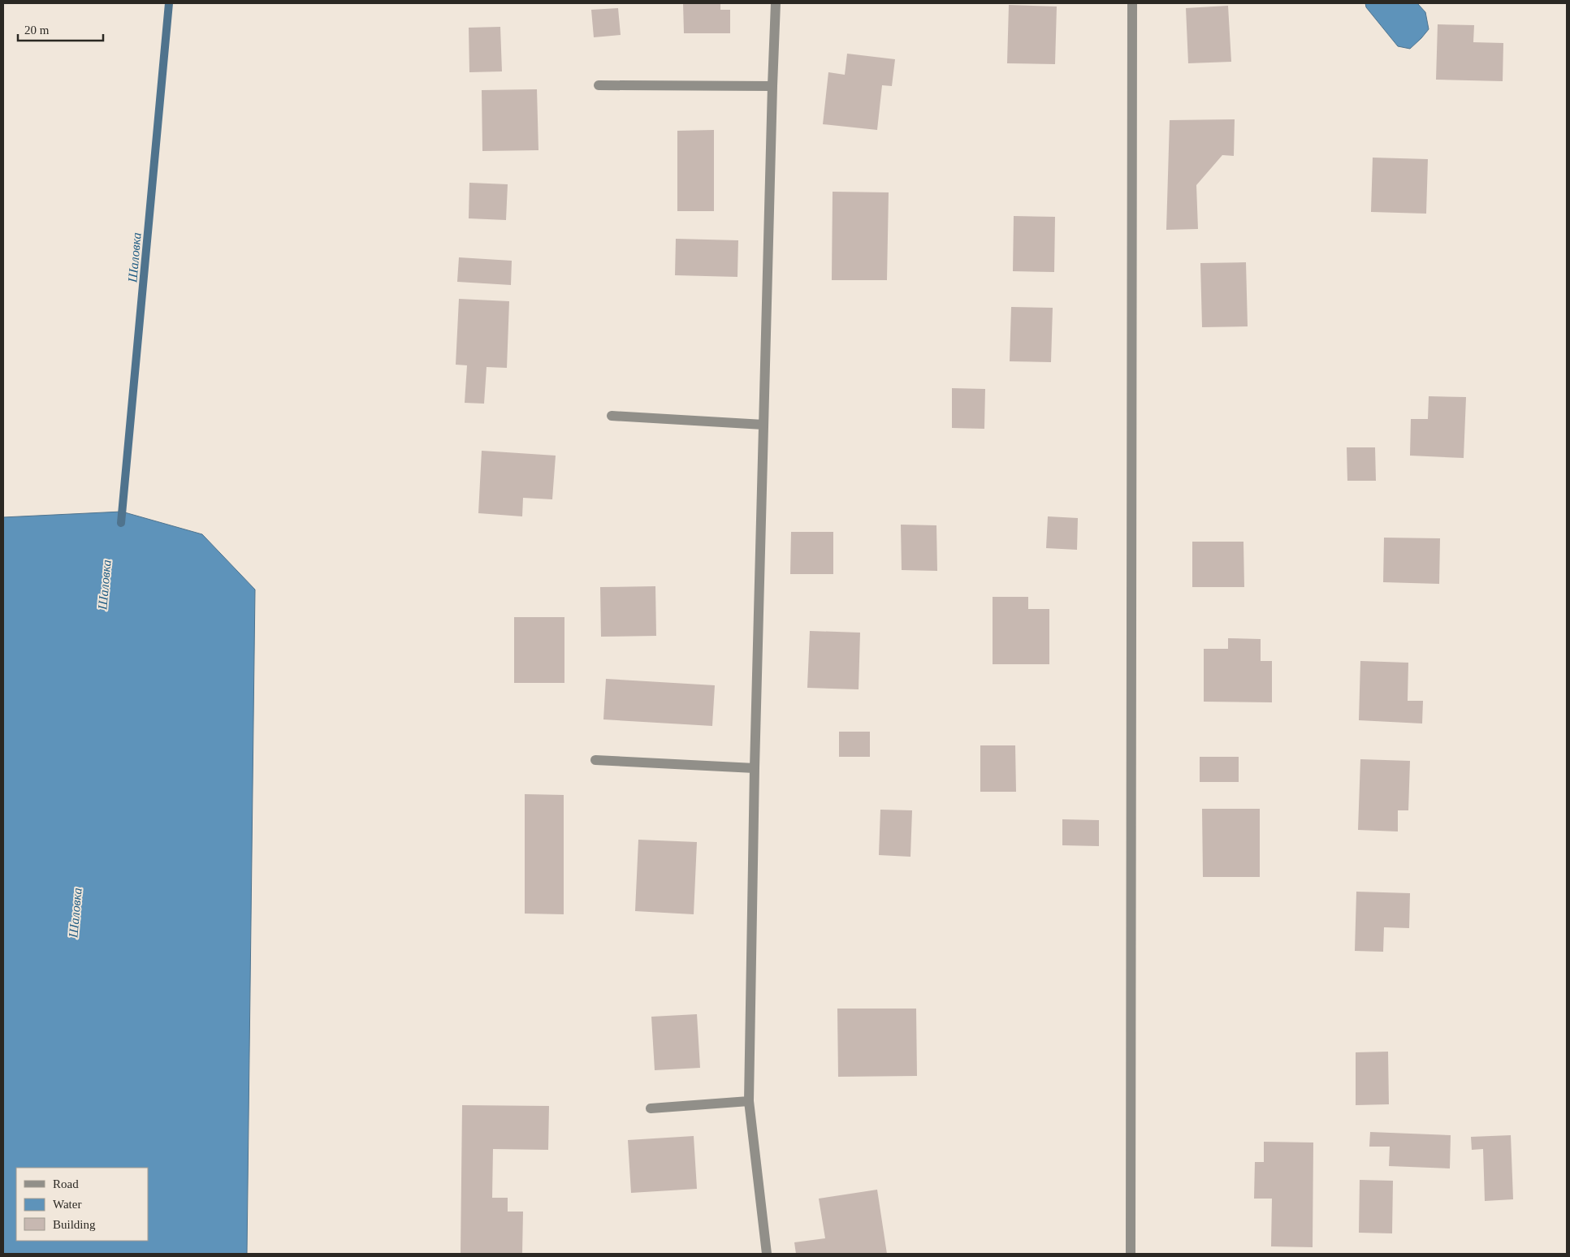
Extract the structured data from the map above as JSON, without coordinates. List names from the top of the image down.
{
  "water": ["Шаловка"],
  "legend": ["Road", "Water", "Building"],
  "scale_bar": "20 m"
}
